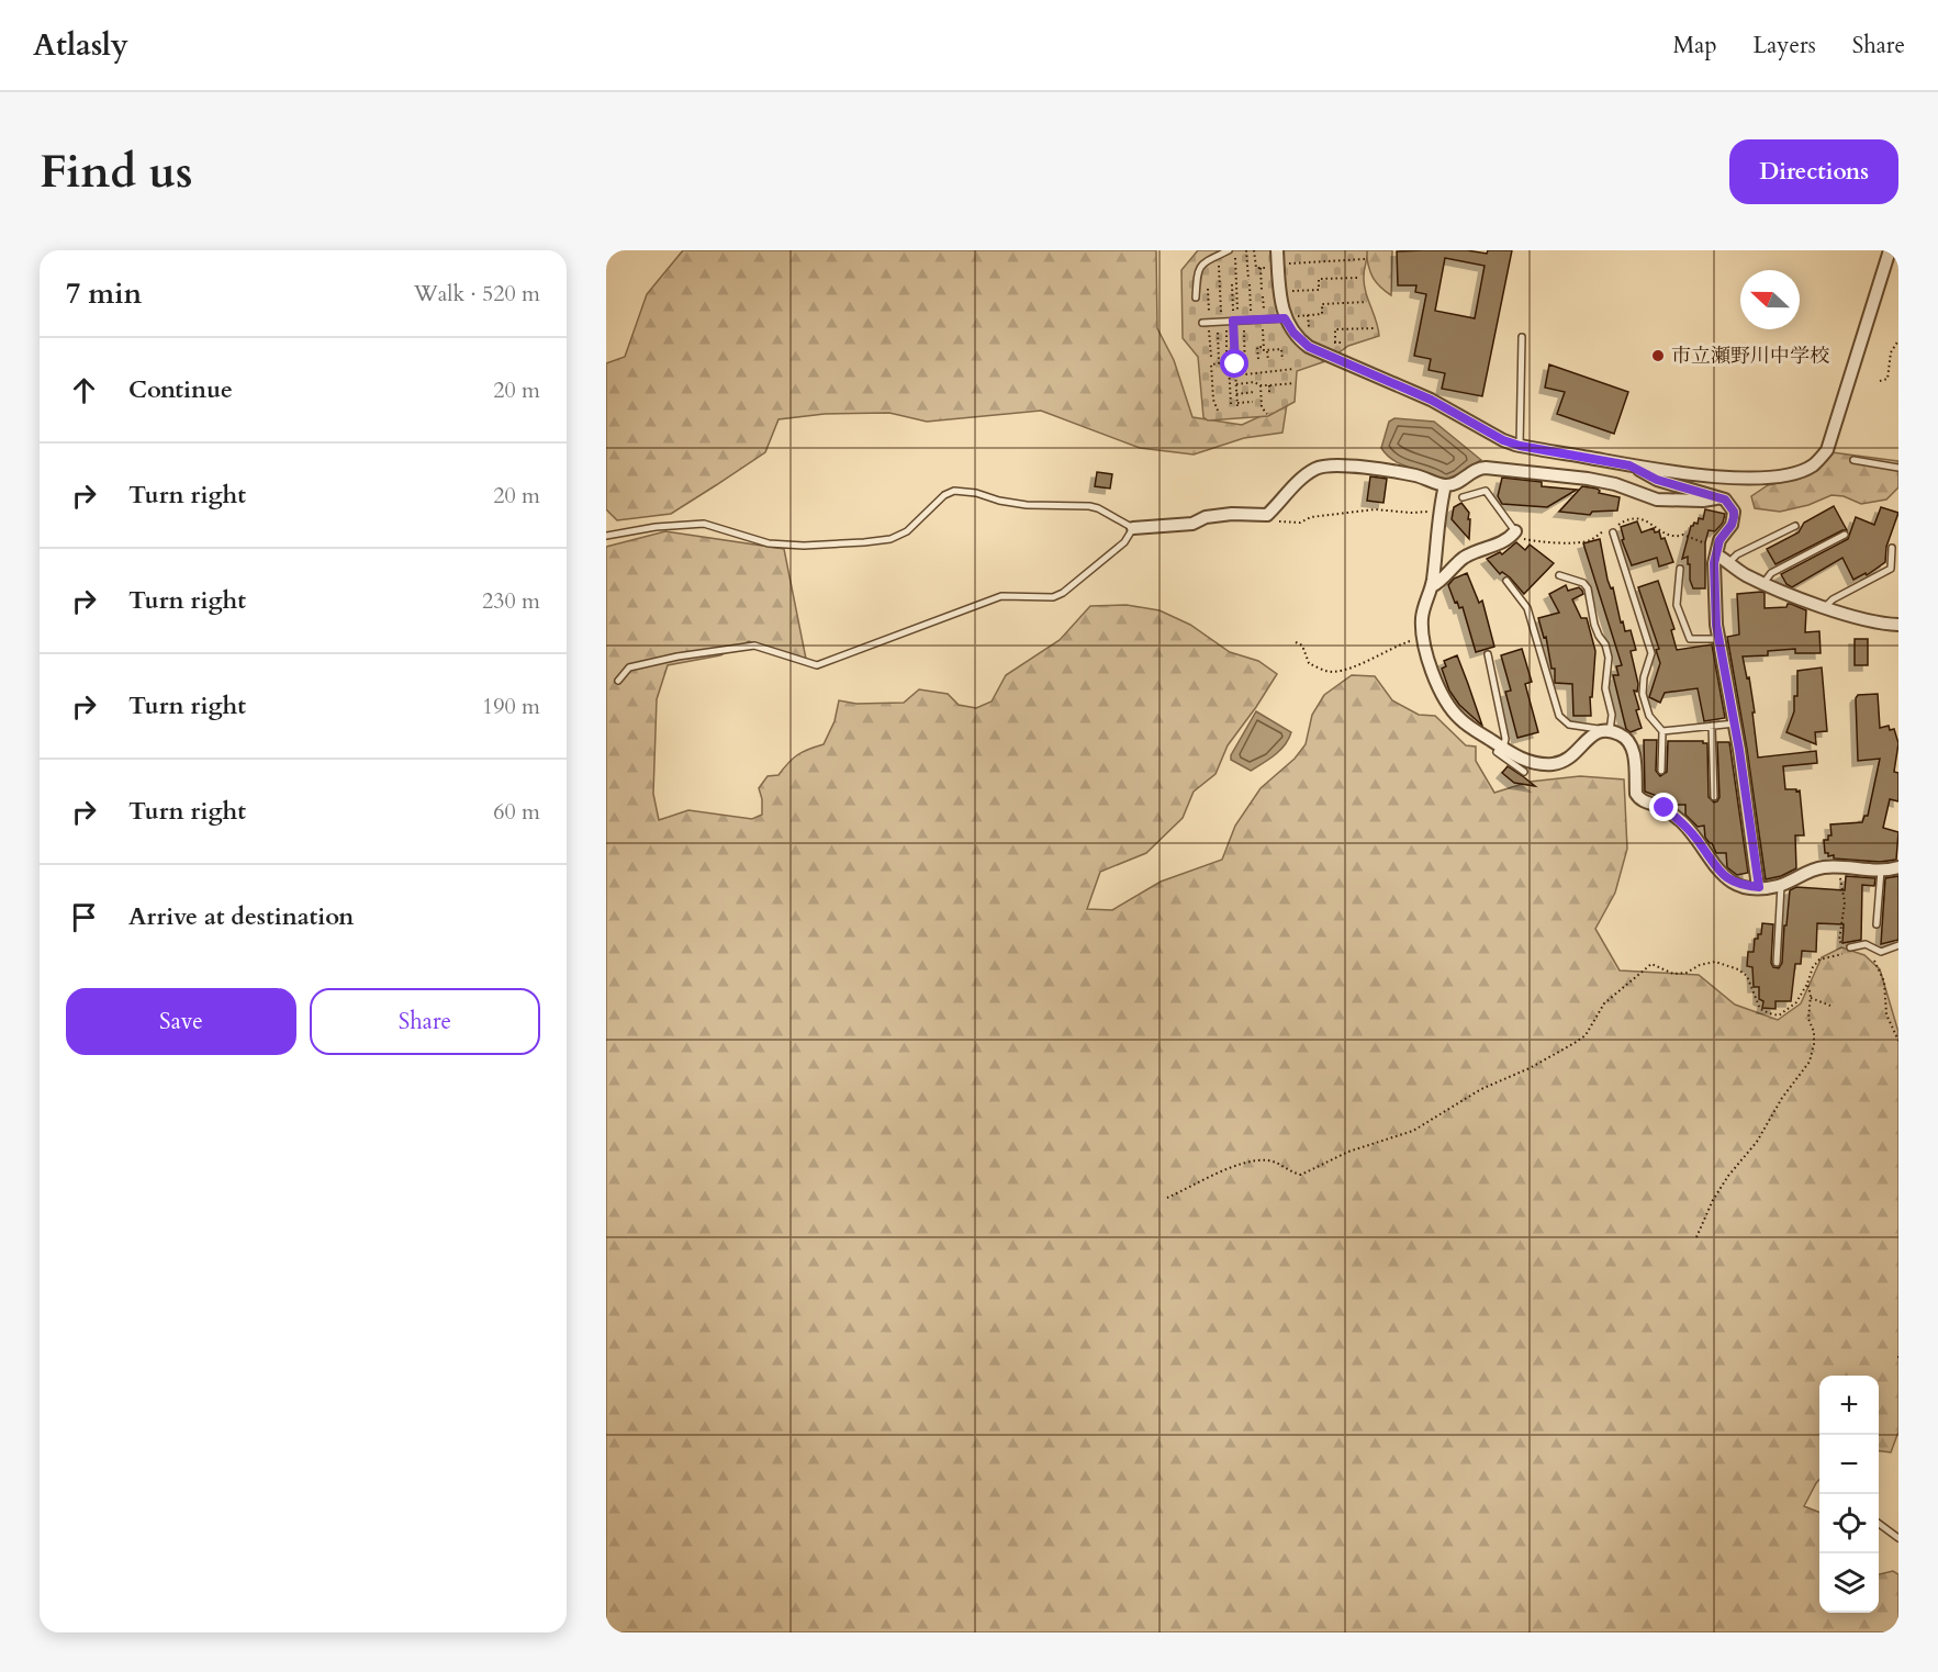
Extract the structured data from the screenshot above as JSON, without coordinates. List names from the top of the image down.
{
  "places": ["市立瀬野川中学校"],
  "north": "left",
  "page": {
    "header": "Atlasly",
    "nav": ["Map", "Layers", "Share"],
    "buttons": [
      "Directions",
      ["Save", "Share"]
    ],
    "title": "Find us",
    "heading": ["7 min", "Walk · 520 m"],
    "list": [
      ["Continue", "20 m"],
      ["Turn right", "20 m"],
      ["Turn right", "230 m"],
      ["Turn right", "190 m"],
      ["Turn right", "60 m"],
      "Arrive at destination"
    ],
    "map_buttons": ["+", "−"]
  }
}
